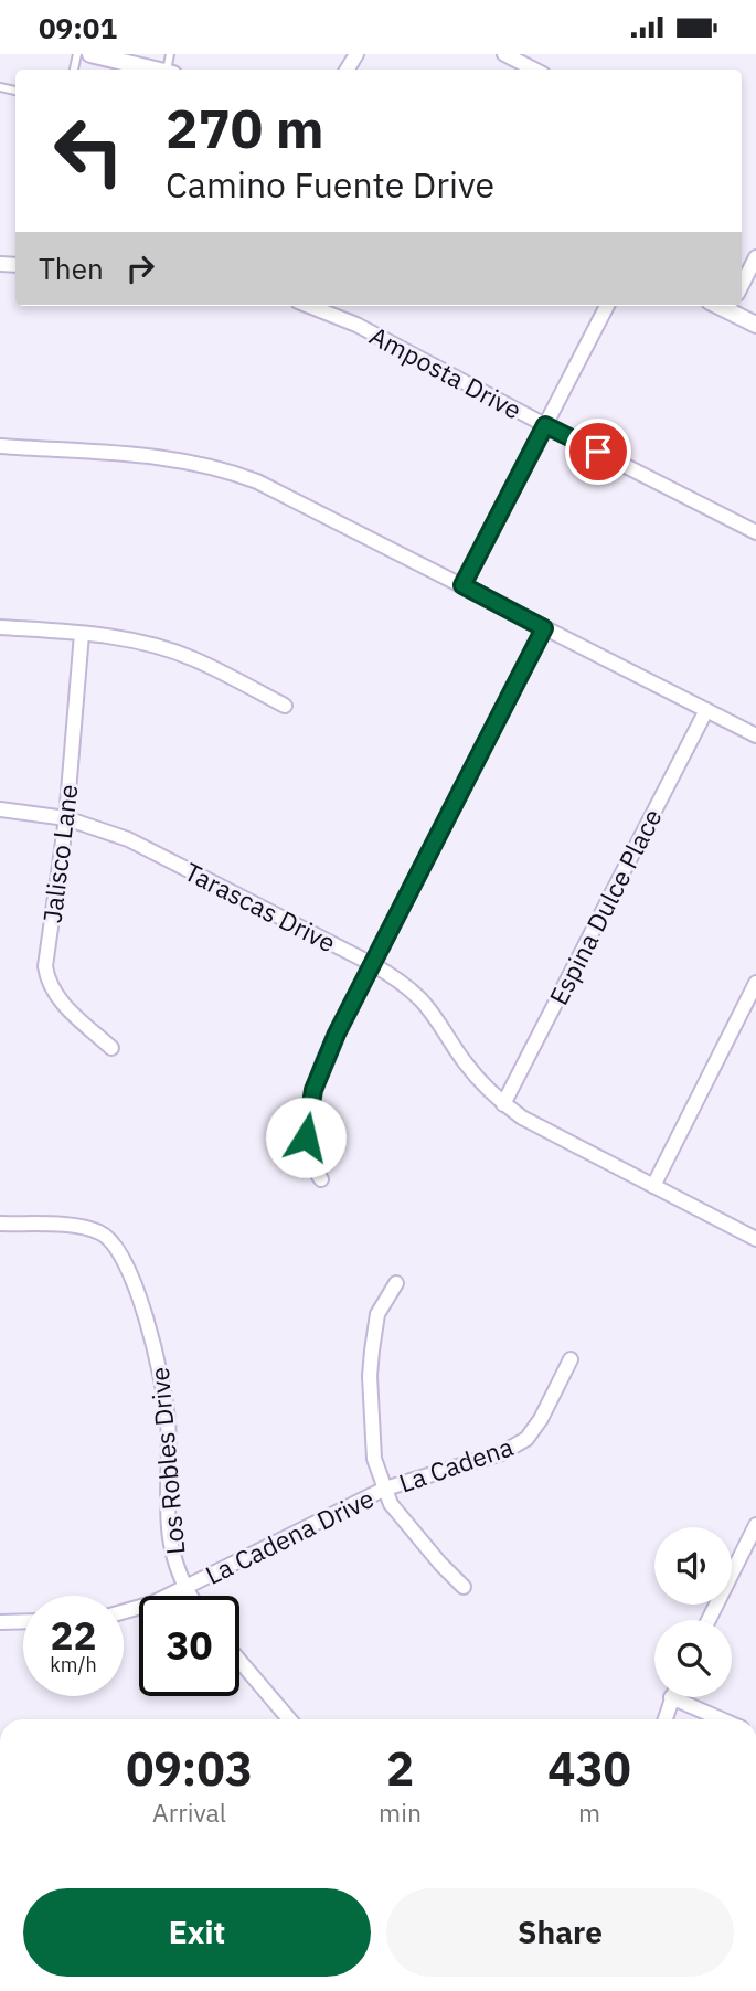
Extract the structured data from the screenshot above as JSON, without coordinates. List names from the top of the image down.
{
  "streets": {
    "street": [
      "Amposta Drive",
      "Jalisco Lane",
      "Tarascas Drive",
      "Espina Dulce Place",
      "Los Robles Drive",
      "La Cadena",
      "La Cadena Drive"
    ]
  },
  "crossings": [
    ["Jalisco Lane", "Tarascas Drive"],
    ["Tarascas Drive", "Espina Dulce Place"],
    ["Los Robles Drive", "La Cadena Drive"],
    ["La Cadena", "La Cadena Drive"]
  ],
  "page": {
    "status": "09:01",
    "turn": ["270 m", "Camino Fuente Drive"],
    "then": "Then",
    "speed": "22 km/h",
    "limit": "30",
    "eta": [
      "09:03",
      "Arrival",
      "2",
      "min",
      "430",
      "m"
    ],
    "buttons": ["Exit", "Share"]
  }
}
